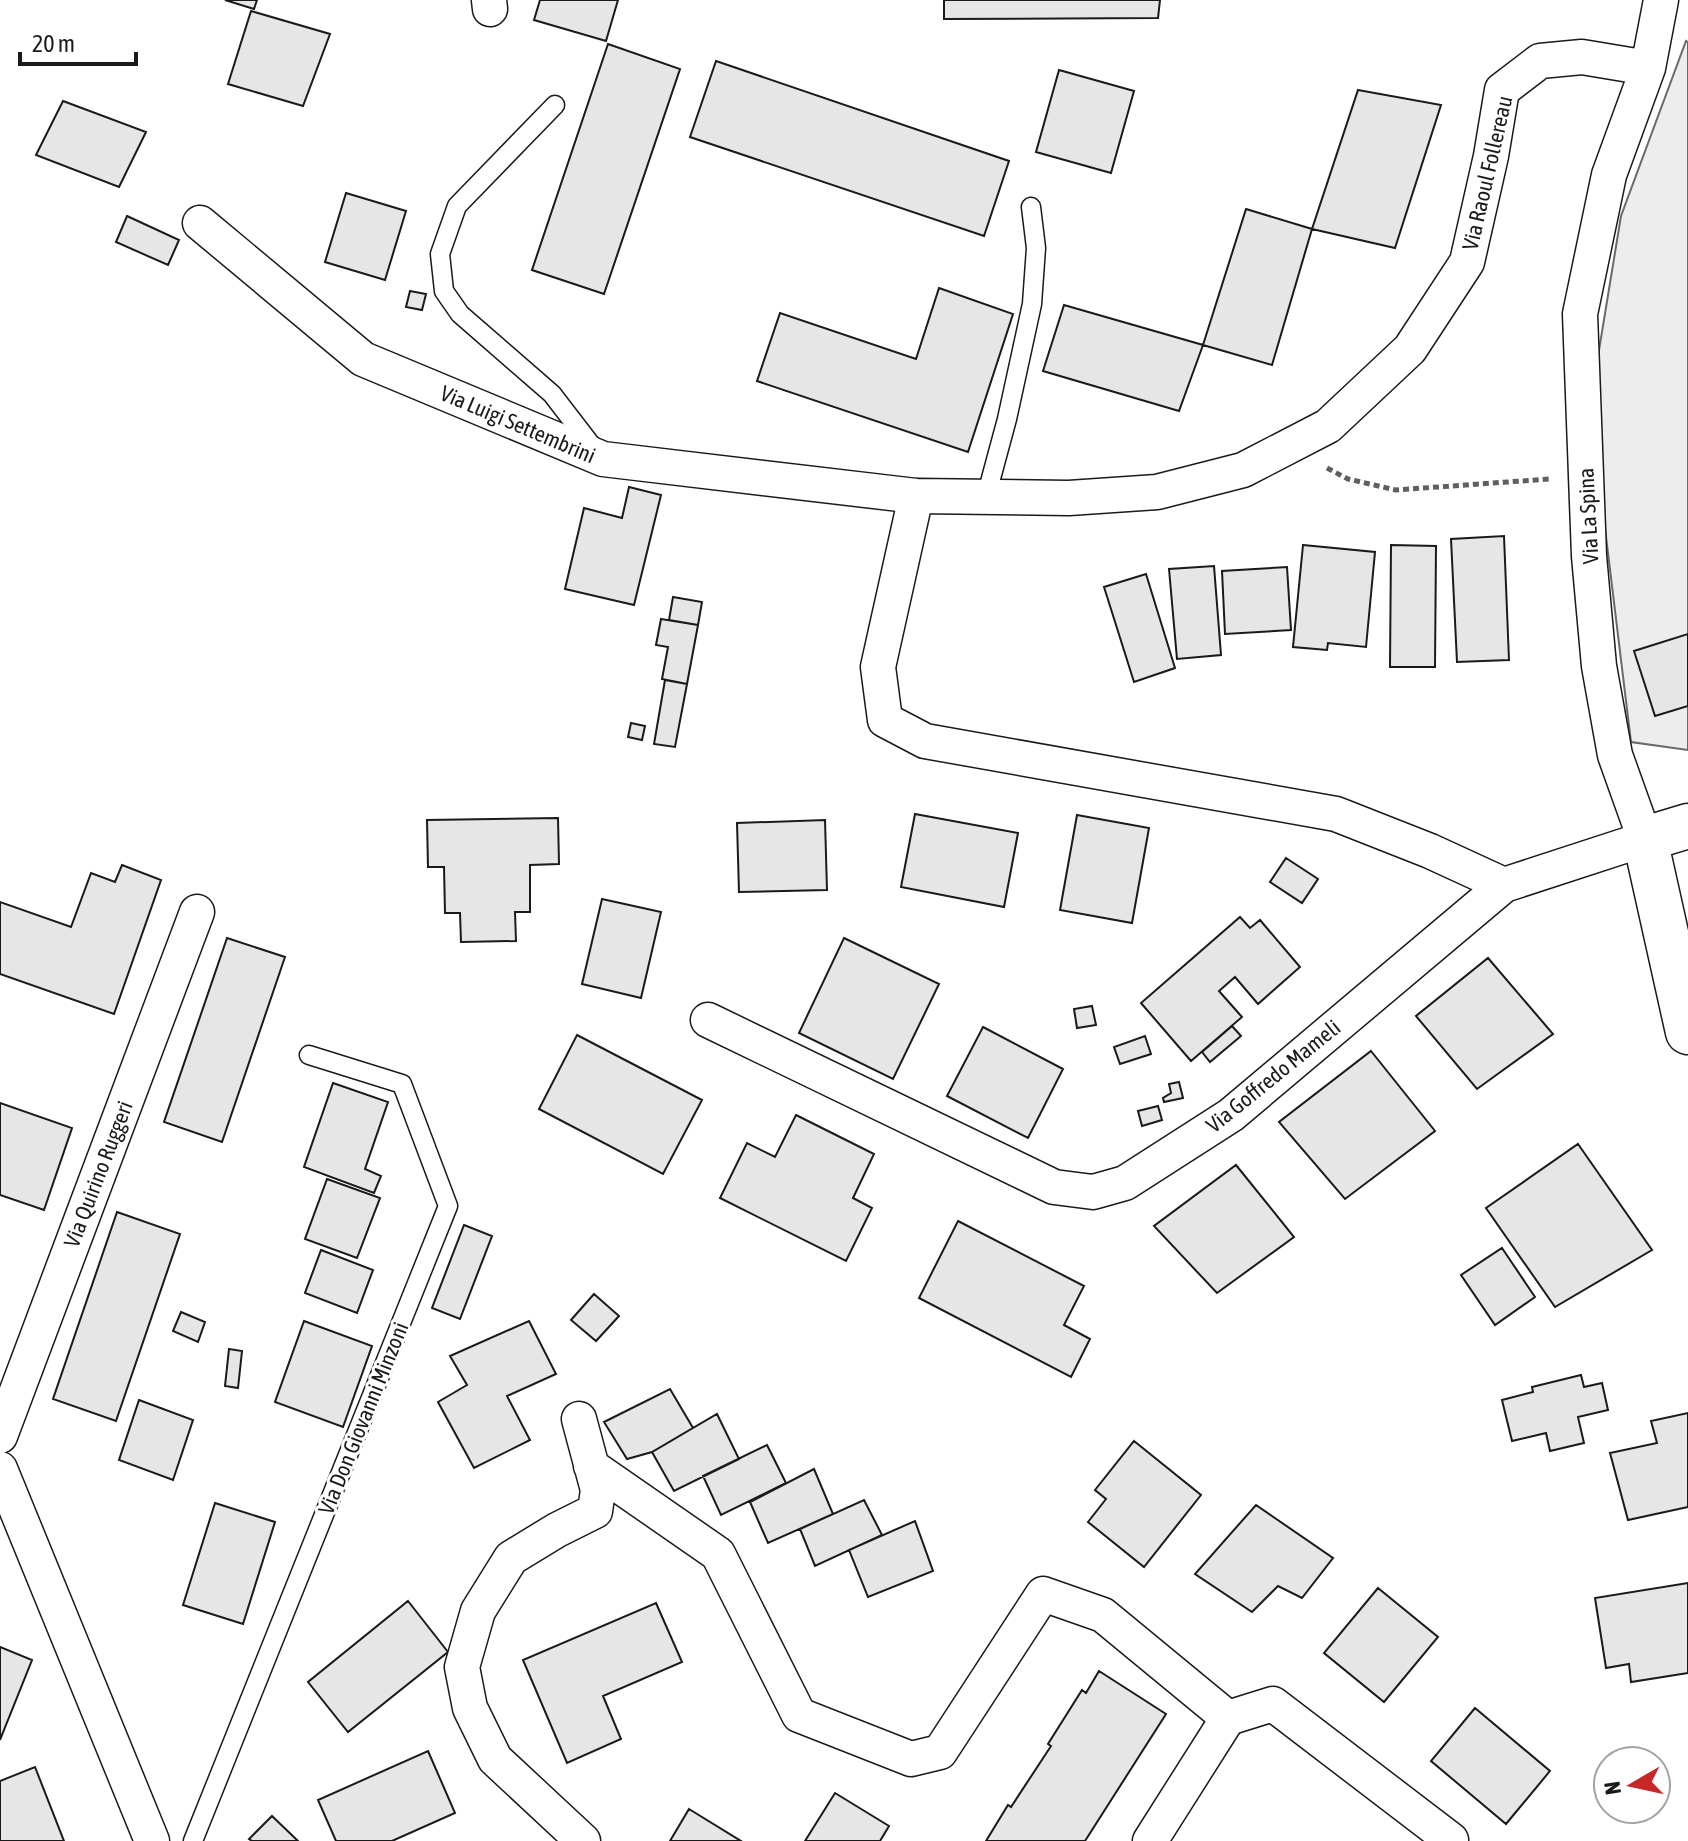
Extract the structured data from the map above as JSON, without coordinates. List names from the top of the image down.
{
  "streets": {
    "street": [
      "Via Raoul Follereau",
      "Via Luigi Settembrini",
      "Via La Spina",
      "Via Goffredo Mameli",
      "Via Quirino Ruggeri"
    ],
    "lane": ["Via Don Giovanni Minzoni"]
  },
  "crossings": [
    ["Via Raoul Follereau", "Via Luigi Settembrini"],
    ["Via Raoul Follereau", "Via La Spina"],
    ["Via La Spina", "Via Goffredo Mameli"]
  ],
  "scale_bar": "20 m",
  "north": "left"
}
